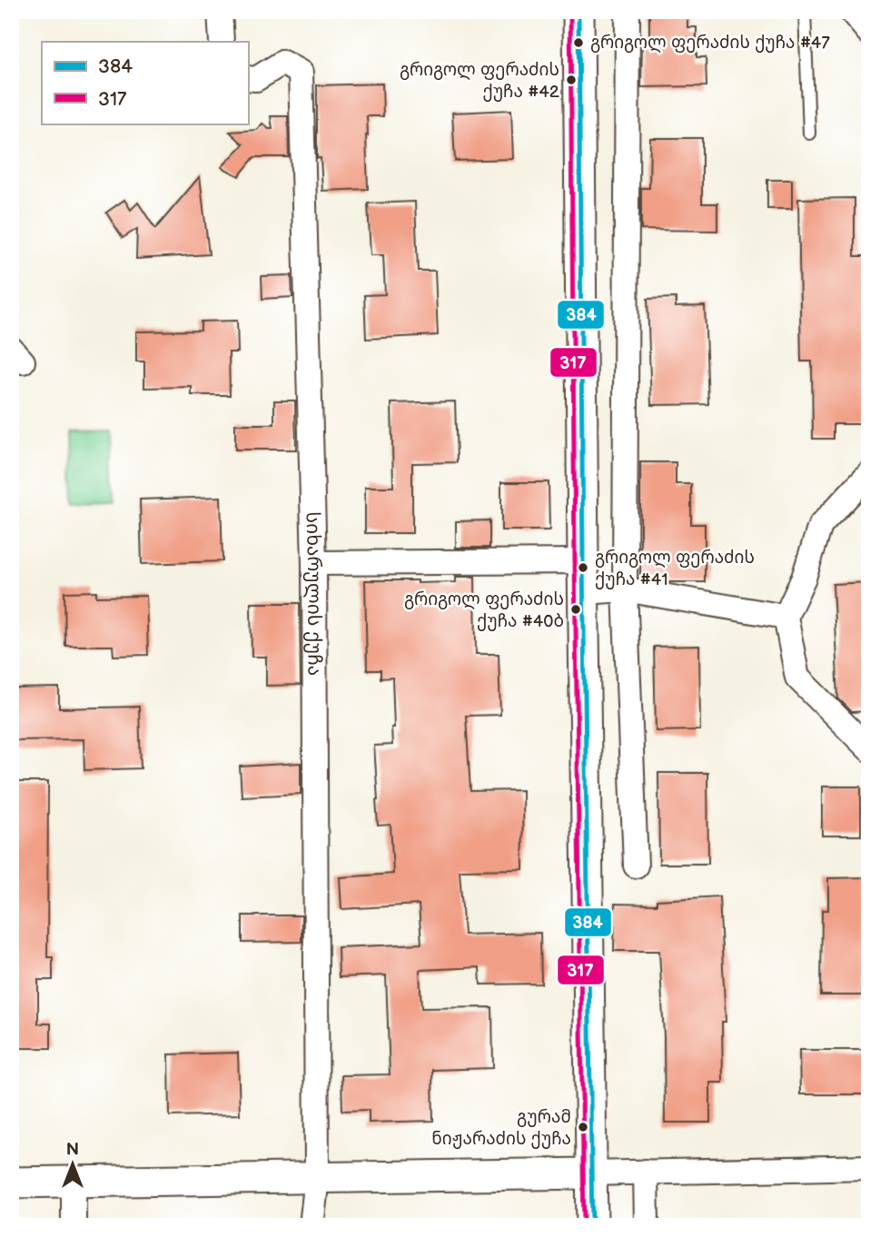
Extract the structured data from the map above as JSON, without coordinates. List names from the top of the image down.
{
  "streets": {
    "street": ["სიხარულის ქუჩა"]
  },
  "places": [
    "გრიგოლ ფერაძის ქუჩა #47",
    "გრიგოლ ფერაძის ქუჩა #42",
    "გრიგოლ ფერაძის ქუჩა #41",
    "გრიგოლ ფერაძის ქუჩა #40ბ",
    "გურამ ნიჟარაძის ქუჩა"
  ],
  "lines": ["transit line 384", "transit line 317"],
  "legend": ["384", "317"],
  "north": "top"
}
